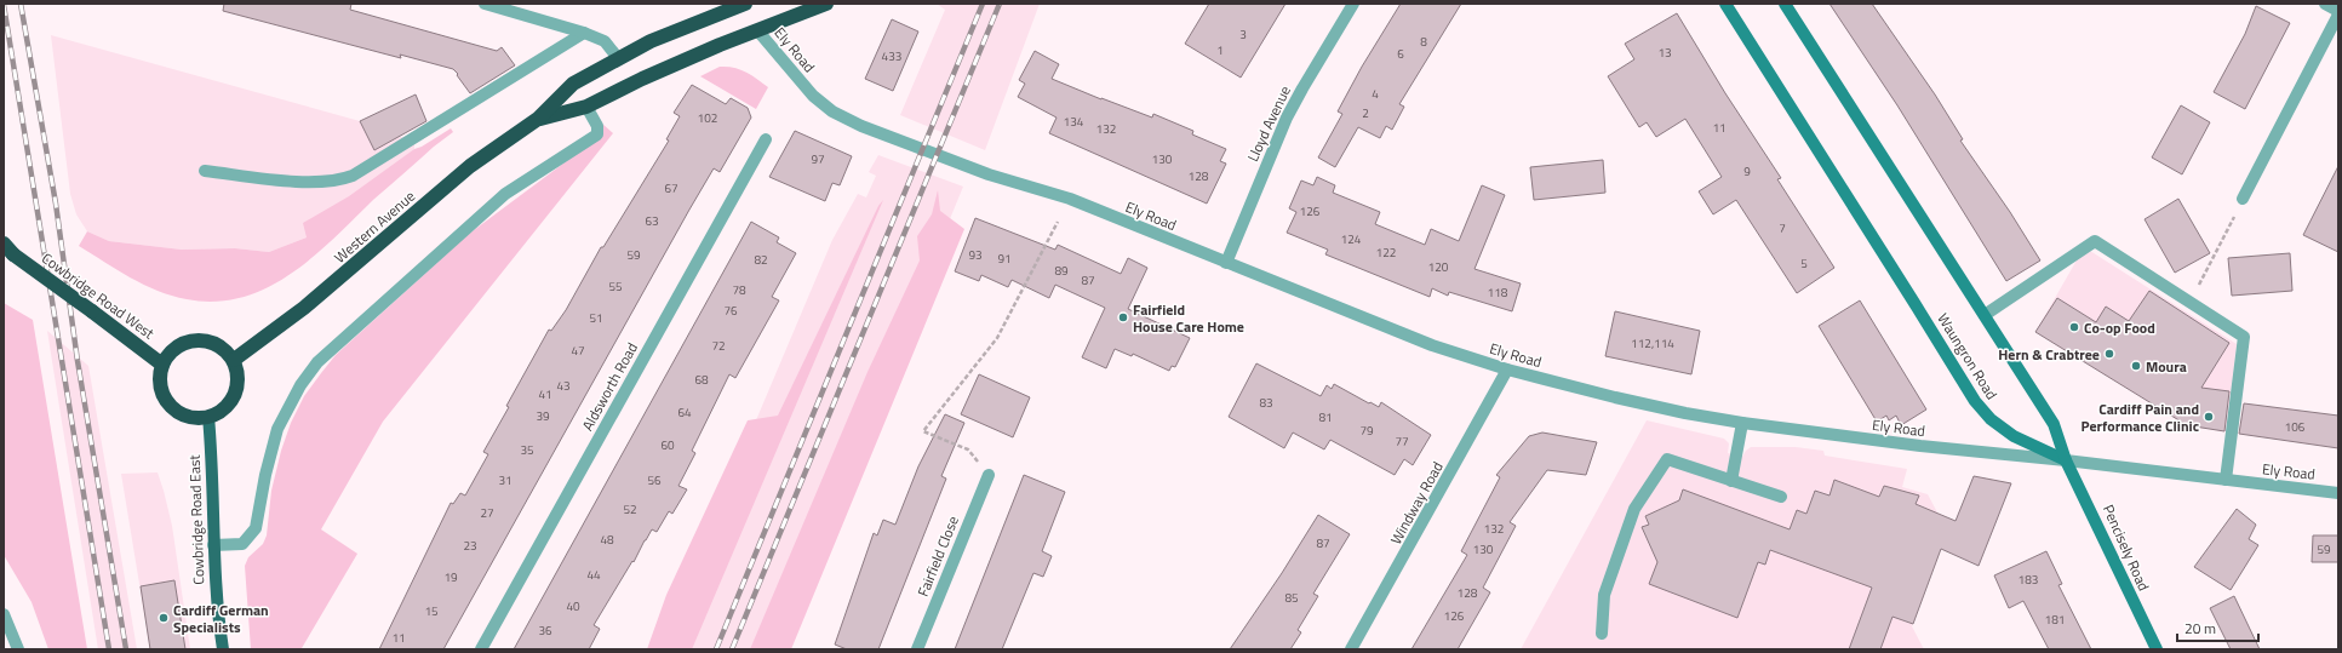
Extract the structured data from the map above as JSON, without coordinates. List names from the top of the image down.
{
  "streets": {
    "highway": ["Western Avenue", "Cowbridge Road West"],
    "main road": ["Waungron Road", "Cowbridge Road East", "Pencisely Road"],
    "street": [
      "Ely Road",
      "Lloyd Avenue",
      "Aldsworth Road",
      "Windway Road",
      "Fairfield Close"
    ]
  },
  "crossings": [
    ["Ely Road", "Lloyd Avenue"],
    ["Ely Road", "Western Avenue"],
    ["Ely Road", "Waungron Road"],
    ["Ely Road", "Windway Road"],
    ["Ely Road", "Pencisely Road"],
    ["Western Avenue", "Cowbridge Road West"],
    ["Western Avenue", "Cowbridge Road East"],
    ["Cowbridge Road West", "Cowbridge Road East"],
    ["Waungron Road", "Pencisely Road"]
  ],
  "places": [
    "Fairfield House Care Home",
    "Co-op Food",
    "Hern & Crabtree",
    "Moura",
    "Cardiff Pain and Performance Clinic",
    "Cardiff German Specialists"
  ],
  "house_numbers": [
    "3",
    "8",
    "1",
    "13",
    "6",
    "433",
    "4",
    "2",
    "102",
    "134",
    "11",
    "132",
    "97",
    "130",
    "9",
    "128",
    "67",
    "126",
    "63",
    "7",
    "124",
    "122",
    "59",
    "93",
    "91",
    "82",
    "5",
    "120",
    "89",
    "87",
    "55",
    "78",
    "118",
    "76",
    "51",
    "112,114",
    "72",
    "47",
    "68",
    "43",
    "41",
    "83",
    "64",
    "39",
    "81",
    "106",
    "79",
    "77",
    "60",
    "35",
    "31",
    "56",
    "52",
    "27",
    "132",
    "48",
    "87",
    "23",
    "130",
    "59",
    "44",
    "19",
    "183",
    "128",
    "85",
    "40",
    "15",
    "126",
    "181",
    "36",
    "11"
  ],
  "scale_bar": "20 m"
}
